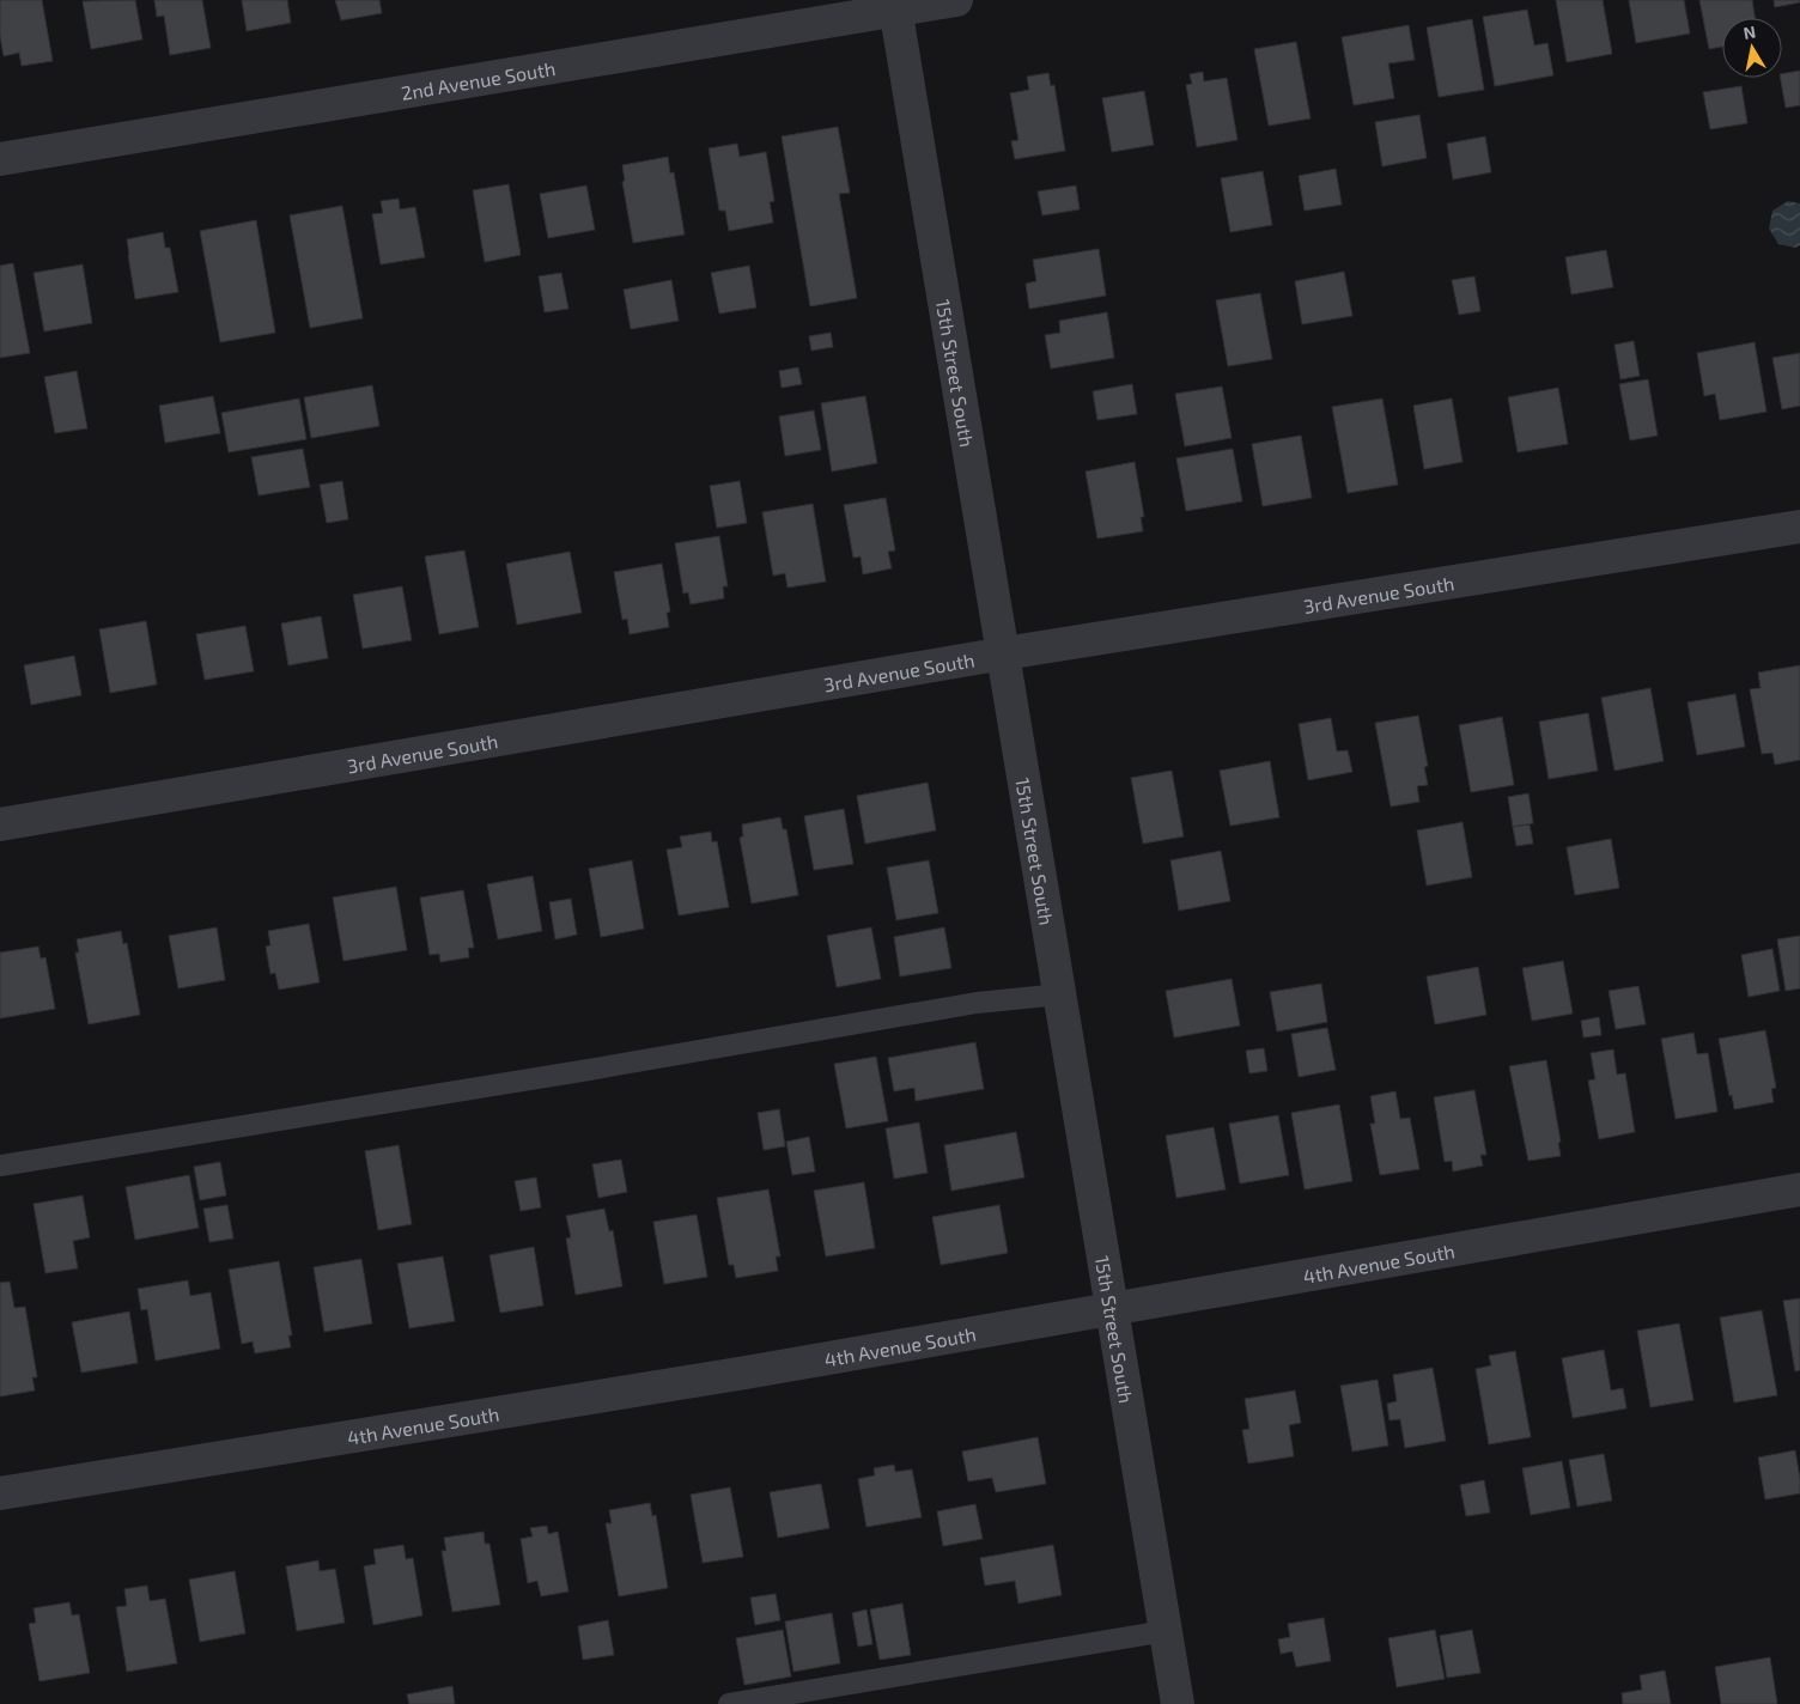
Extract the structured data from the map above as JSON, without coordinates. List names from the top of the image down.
{
  "streets": {
    "street": [
      "2nd Avenue South",
      "15th Street South",
      "3rd Avenue South",
      "4th Avenue South"
    ]
  },
  "crossings": [
    ["2nd Avenue South", "15th Street South"],
    ["15th Street South", "3rd Avenue South"],
    ["15th Street South", "4th Avenue South"]
  ],
  "north": "top"
}
